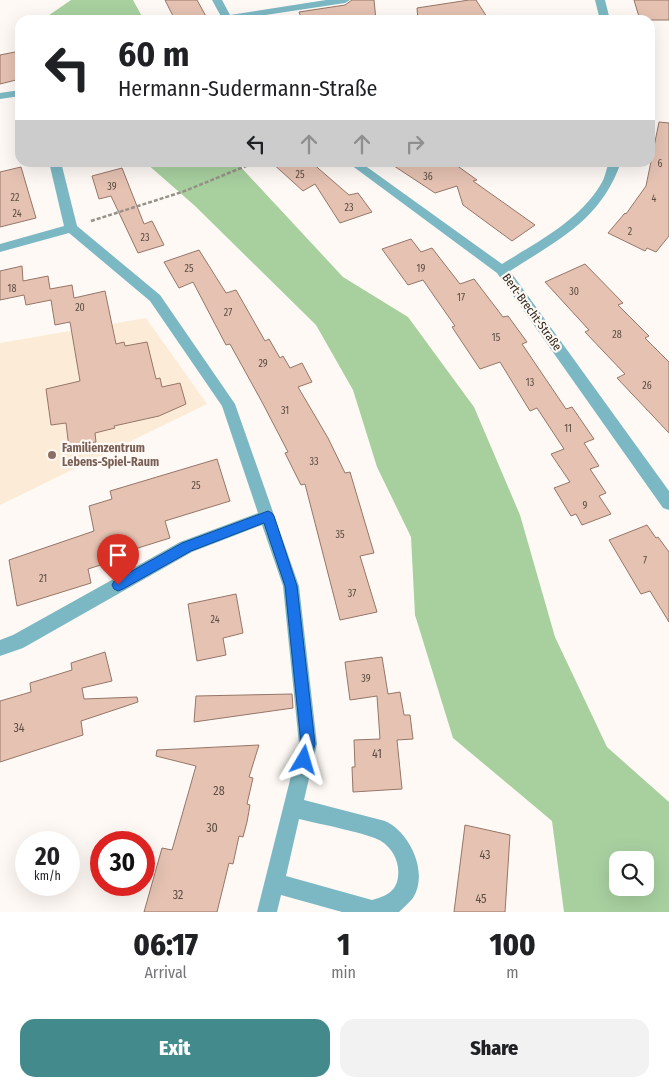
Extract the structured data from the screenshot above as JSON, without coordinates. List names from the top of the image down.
{
  "streets": {
    "street": ["Bert-Brecht-Straße"]
  },
  "places": ["Familienzentrum Lebens-Spiel-Raum"],
  "house_numbers": [
    "6",
    "25",
    "36",
    "39",
    "22",
    "4",
    "23",
    "24",
    "2",
    "23",
    "25",
    "19",
    "18",
    "30",
    "17",
    "20",
    "27",
    "28",
    "15",
    "29",
    "13",
    "26",
    "31",
    "11",
    "33",
    "25",
    "9",
    "35",
    "7",
    "21",
    "37",
    "24",
    "39",
    "34",
    "41",
    "28",
    "30",
    "43",
    "32",
    "45"
  ],
  "page": {
    "turn": ["60 m", "Hermann-Sudermann-Straße"],
    "speed": "20 km/h",
    "limit": "30",
    "eta": [
      "06:17",
      "Arrival",
      "1",
      "min",
      "100",
      "m"
    ],
    "buttons": ["Exit", "Share"]
  }
}
